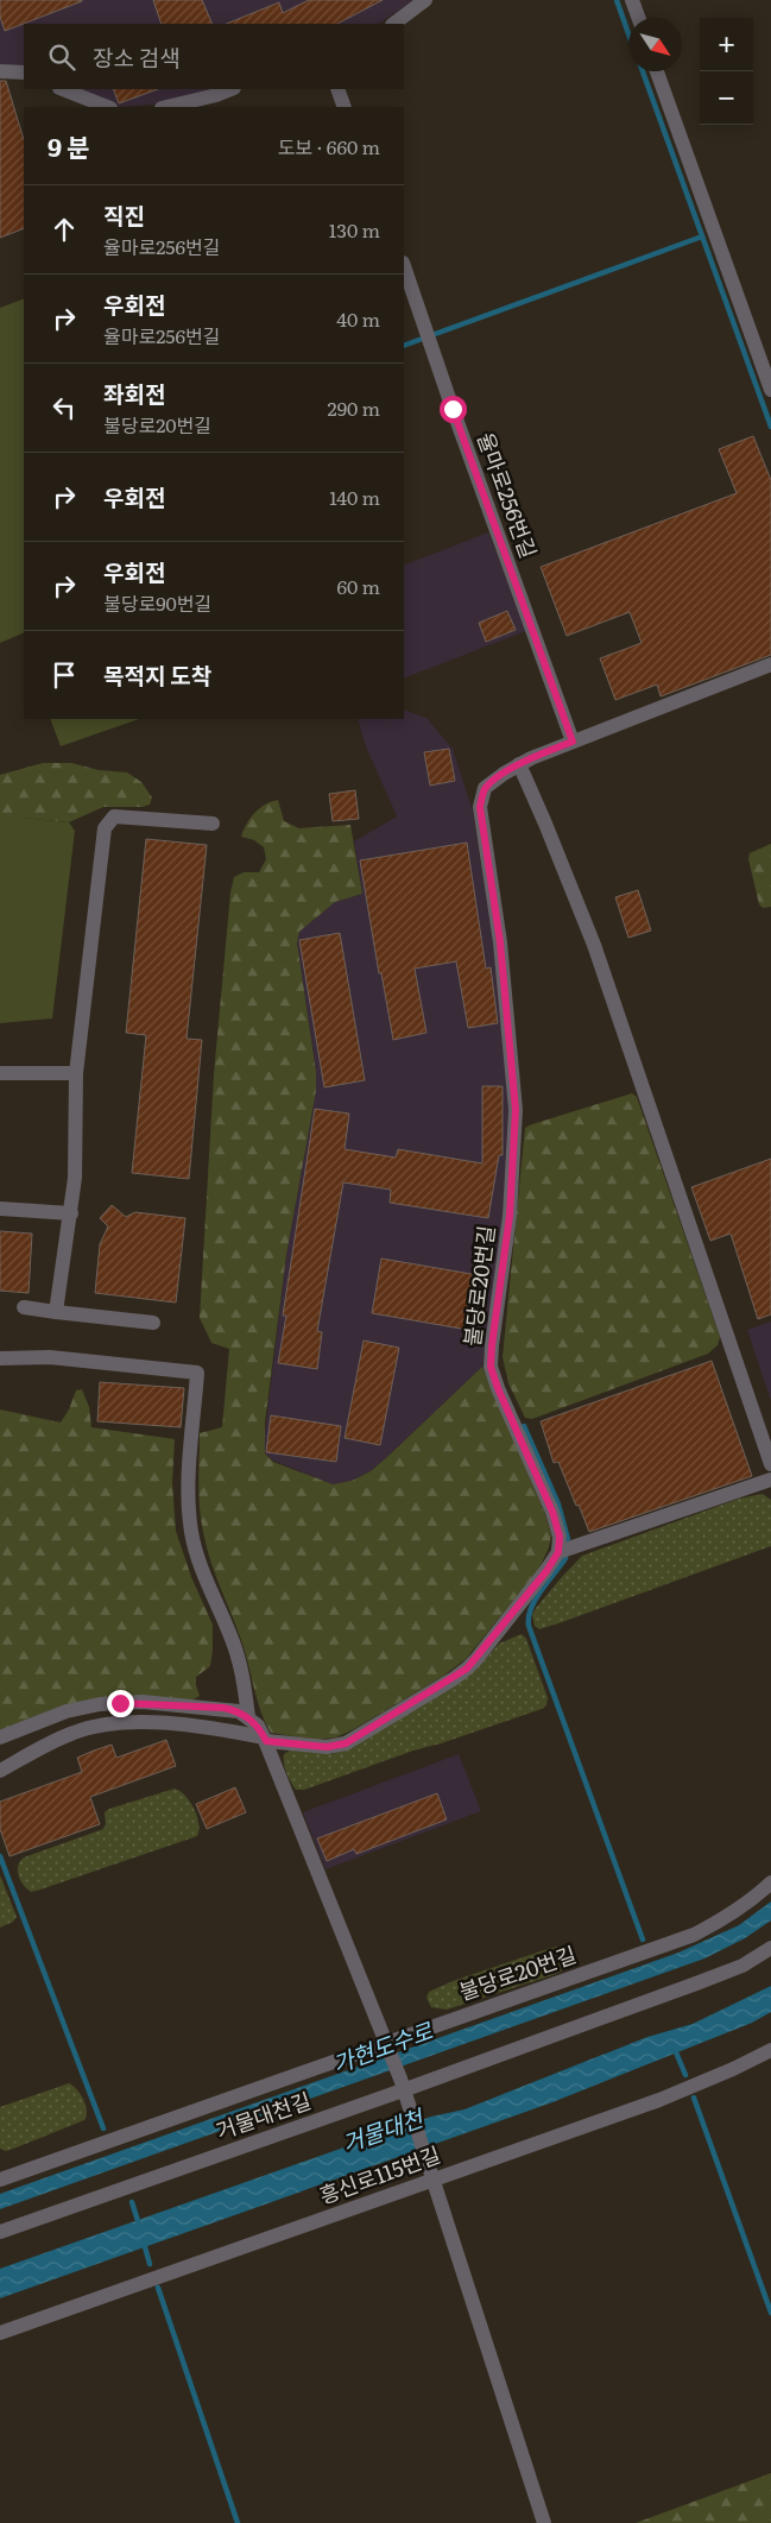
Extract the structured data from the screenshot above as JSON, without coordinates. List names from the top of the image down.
{
  "streets": {
    "street": [
      "율마로256번길",
      "불당로20번길",
      "거물대천길",
      "흥신로115번길"
    ]
  },
  "water": ["가현도수로", "거물대천"],
  "north": "bottom right",
  "page": {
    "map_buttons": ["+", "−"],
    "search": "장소 검색",
    "heading": ["9 분", "도보 · 660 m"],
    "list": [
      ["직진", "율마로256번길", "130 m"],
      ["우회전", "율마로256번길", "40 m"],
      ["좌회전", "불당로20번길", "290 m"],
      ["우회전", "140 m"],
      ["우회전", "불당로90번길", "60 m"],
      "목적지 도착"
    ]
  }
}
